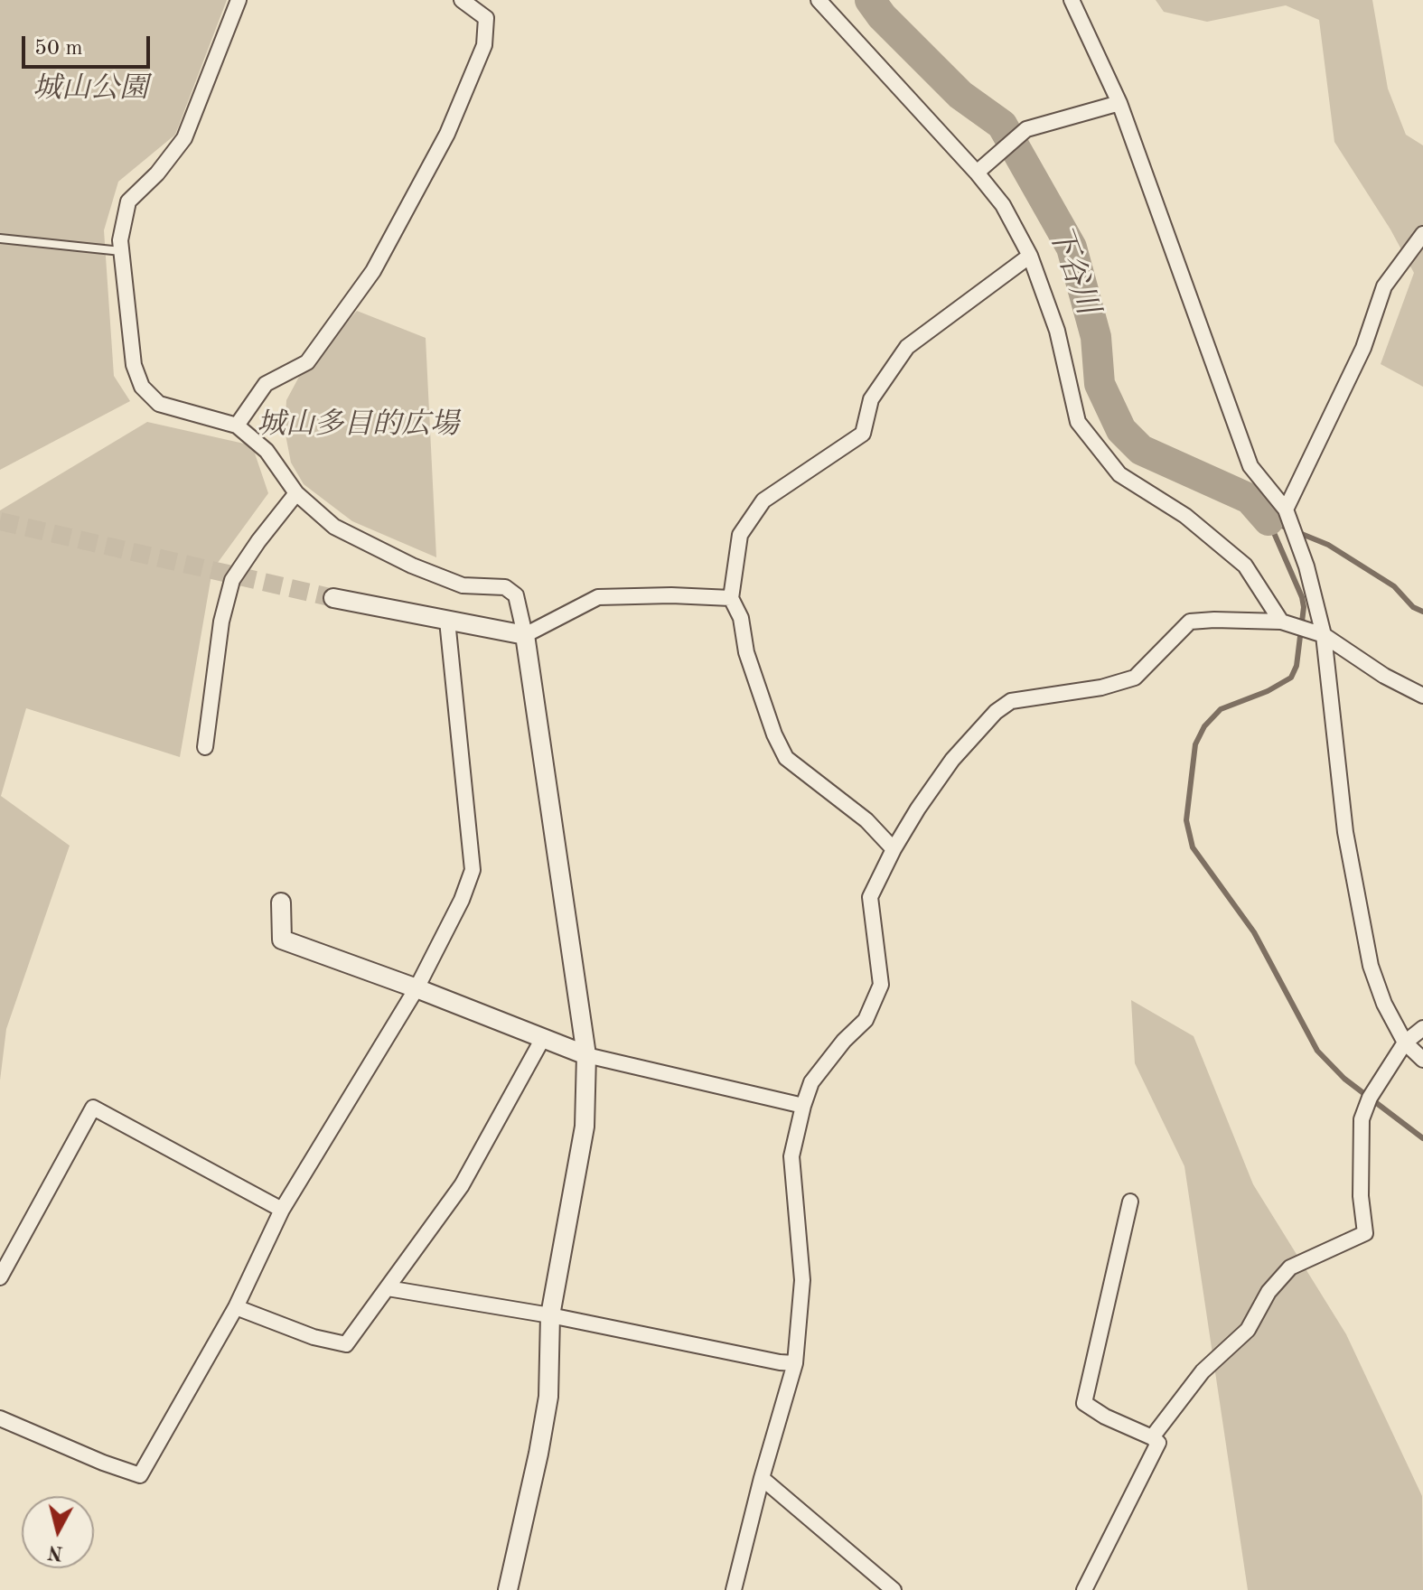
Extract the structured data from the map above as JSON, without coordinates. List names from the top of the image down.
{
  "water": ["下谷川"],
  "parks": ["城山公園", "城山多目的広場"],
  "scale_bar": "50 m",
  "north": "bottom"
}
